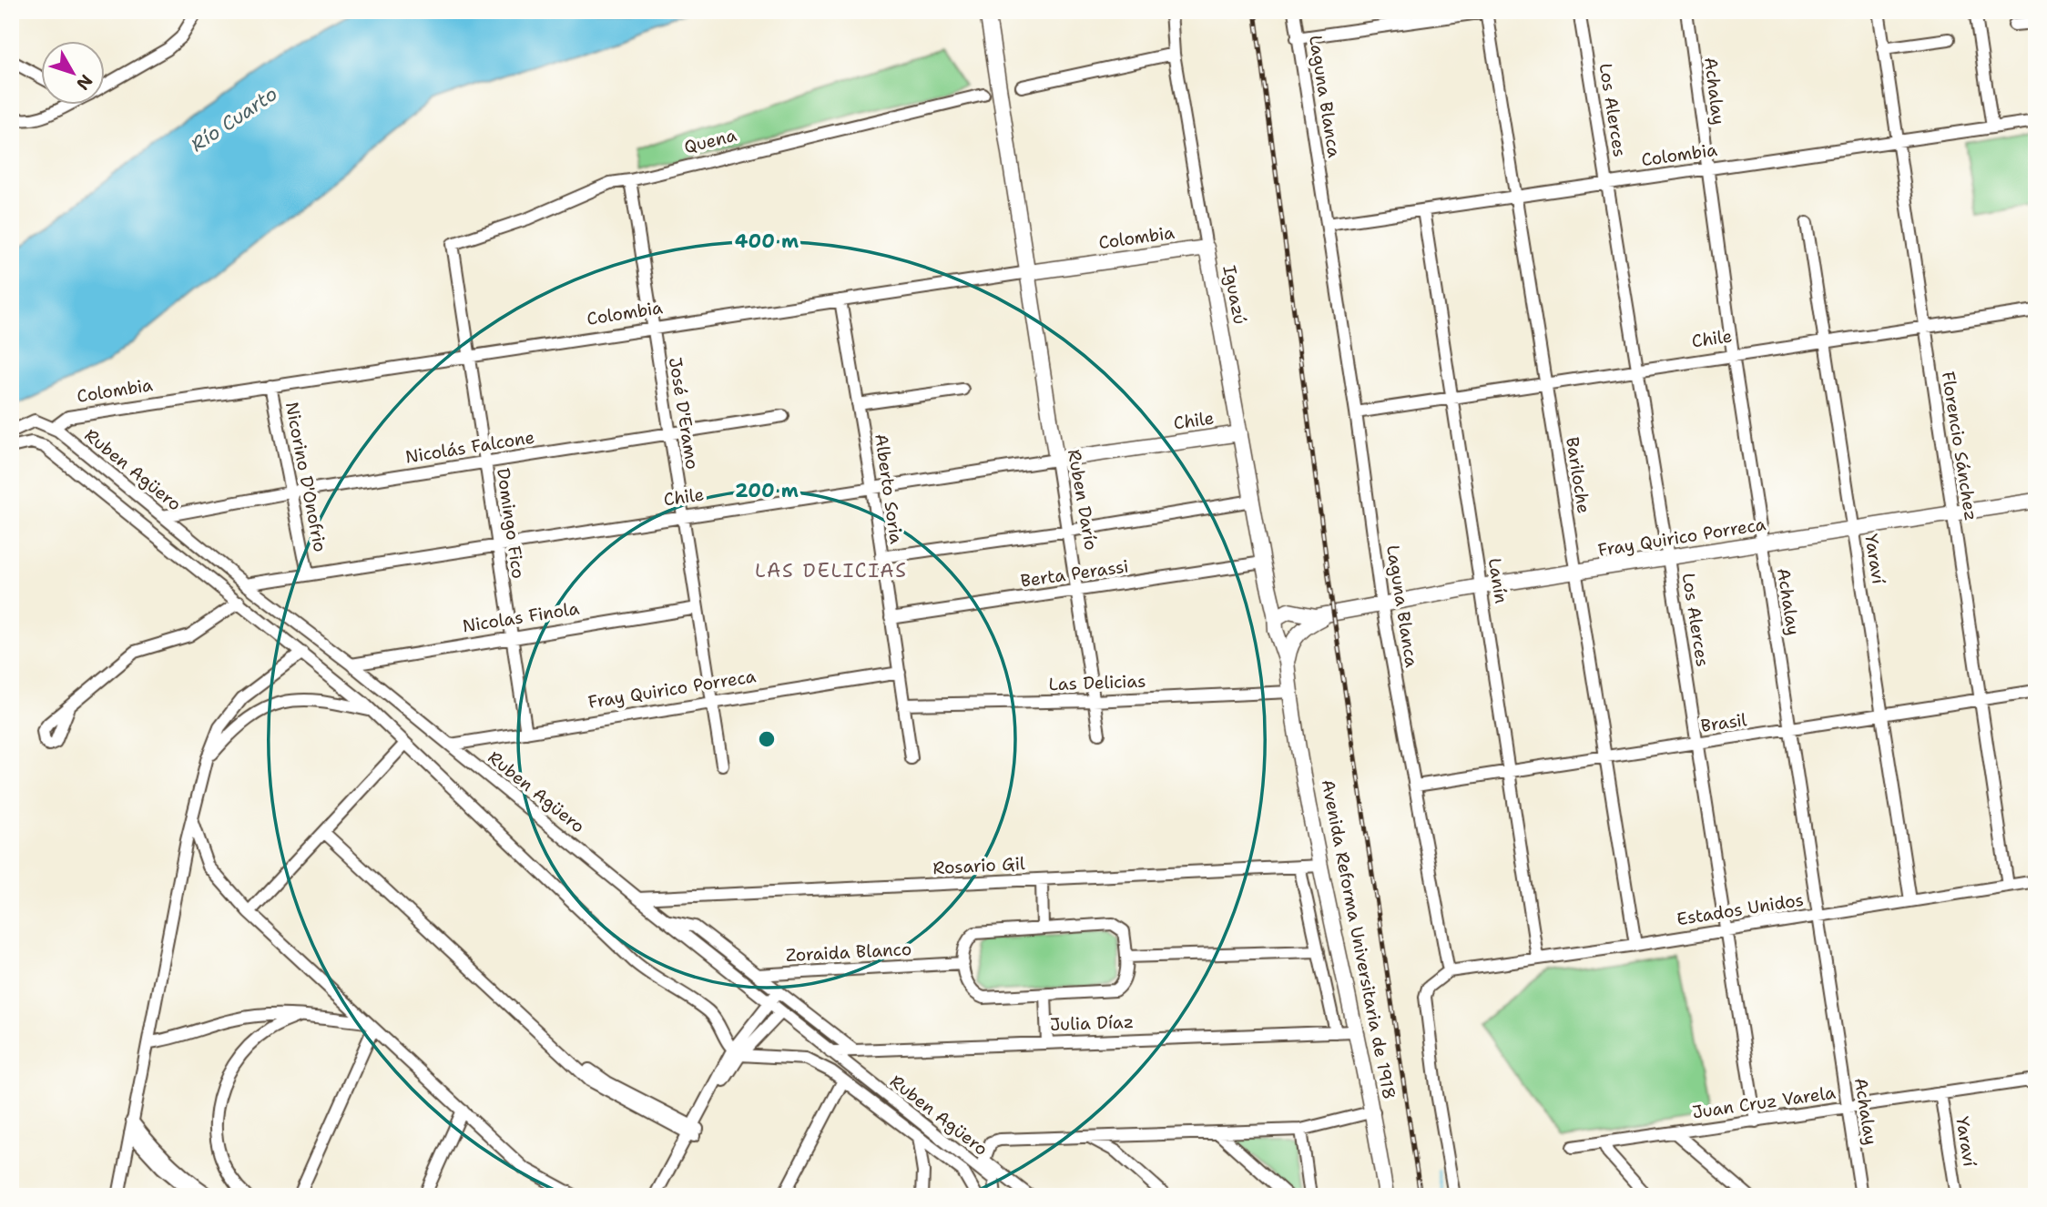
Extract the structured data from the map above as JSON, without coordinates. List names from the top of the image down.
{
  "streets": {
    "main road": [
      "Colombia",
      "Iguazú",
      "Chile",
      "Ruben Darío",
      "Fray Quirico Porreca",
      "Avenida Reforma Universitaria de 1918"
    ],
    "street": [
      "Achalay",
      "Laguna Blanca",
      "Los Alerces",
      "Quena",
      "José D'Eramo",
      "Florencio Sánchez",
      "Nicolás Falcone",
      "Ruben Agüero",
      "Bariloche",
      "Nicorino D'Onofrio",
      "Alberto Soria",
      "Domingo Fico",
      "Yaraví",
      "Berta Perassi",
      "Lanín",
      "Nicolas Finola",
      "Las Delicias",
      "Brasil",
      "Rosario Gil",
      "Estados Unidos",
      "Zoraida Blanco",
      "Julia Díaz",
      "Juan Cruz Varela"
    ]
  },
  "crossings": [
    ["Achalay", "Colombia"],
    ["Achalay", "Chile"],
    ["Achalay", "Fray Quirico Porreca"],
    ["Achalay", "Brasil"],
    ["Achalay", "Estados Unidos"],
    ["Achalay", "Juan Cruz Varela"],
    ["Laguna Blanca", "Colombia"],
    ["Laguna Blanca", "Chile"],
    ["Laguna Blanca", "Fray Quirico Porreca"],
    ["Laguna Blanca", "Brasil"],
    ["Laguna Blanca", "Estados Unidos"],
    ["Los Alerces", "Colombia"],
    ["Los Alerces", "Chile"],
    ["Los Alerces", "Fray Quirico Porreca"],
    ["Los Alerces", "Brasil"],
    ["Los Alerces", "Estados Unidos"],
    ["Los Alerces", "Juan Cruz Varela"],
    ["Quena", "José D'Eramo"],
    ["Quena", "Domingo Fico"],
    ["Colombia", "Iguazú"],
    ["Colombia", "José D'Eramo"],
    ["Colombia", "Florencio Sánchez"],
    ["Colombia", "Ruben Agüero"],
    ["Colombia", "Bariloche"],
    ["Colombia", "Nicorino D'Onofrio"],
    ["Colombia", "Alberto Soria"],
    ["Colombia", "Ruben Darío"],
    ["Colombia", "Domingo Fico"],
    ["Colombia", "Lanín"],
    ["Iguazú", "Chile"],
    ["Iguazú", "Fray Quirico Porreca"],
    ["Iguazú", "Berta Perassi"],
    ["Iguazú", "Las Delicias"],
    ["Iguazú", "Avenida Reforma Universitaria de 1918"],
    ["Chile", "José D'Eramo"],
    ["Chile", "Florencio Sánchez"],
    ["Chile", "Ruben Agüero"],
    ["Chile", "Bariloche"],
    ["Chile", "Nicorino D'Onofrio"],
    ["Chile", "Alberto Soria"],
    ["Chile", "Ruben Darío"],
    ["Chile", "Domingo Fico"],
    ["Chile", "Yaraví"],
    ["Chile", "Lanín"],
    ["José D'Eramo", "Nicolás Falcone"],
    ["José D'Eramo", "Fray Quirico Porreca"],
    ["José D'Eramo", "Nicolas Finola"],
    ["Florencio Sánchez", "Fray Quirico Porreca"],
    ["Florencio Sánchez", "Brasil"],
    ["Florencio Sánchez", "Estados Unidos"],
    ["Nicolás Falcone", "Ruben Agüero"],
    ["Nicolás Falcone", "Nicorino D'Onofrio"],
    ["Nicolás Falcone", "Domingo Fico"],
    ["Ruben Agüero", "Fray Quirico Porreca"],
    ["Ruben Agüero", "Nicolas Finola"],
    ["Ruben Agüero", "Rosario Gil"],
    ["Ruben Agüero", "Zoraida Blanco"],
    ["Ruben Agüero", "Julia Díaz"],
    ["Bariloche", "Fray Quirico Porreca"],
    ["Bariloche", "Brasil"],
    ["Bariloche", "Estados Unidos"],
    ["Alberto Soria", "Fray Quirico Porreca"],
    ["Alberto Soria", "Berta Perassi"],
    ["Alberto Soria", "Las Delicias"],
    ["Ruben Darío", "Berta Perassi"],
    ["Ruben Darío", "Las Delicias"],
    ["Domingo Fico", "Fray Quirico Porreca"],
    ["Domingo Fico", "Nicolas Finola"],
    ["Fray Quirico Porreca", "Yaraví"],
    ["Fray Quirico Porreca", "Lanín"],
    ["Yaraví", "Brasil"],
    ["Yaraví", "Estados Unidos"],
    ["Yaraví", "Juan Cruz Varela"],
    ["Lanín", "Brasil"],
    ["Lanín", "Estados Unidos"],
    ["Las Delicias", "Avenida Reforma Universitaria de 1918"],
    ["Rosario Gil", "Avenida Reforma Universitaria de 1918"],
    ["Avenida Reforma Universitaria de 1918", "Julia Díaz"]
  ],
  "districts": ["LAS DELICIAS"],
  "water": ["Río Cuarto"],
  "north": "bottom right",
  "rings": ["400 m", "200 m"]
}
